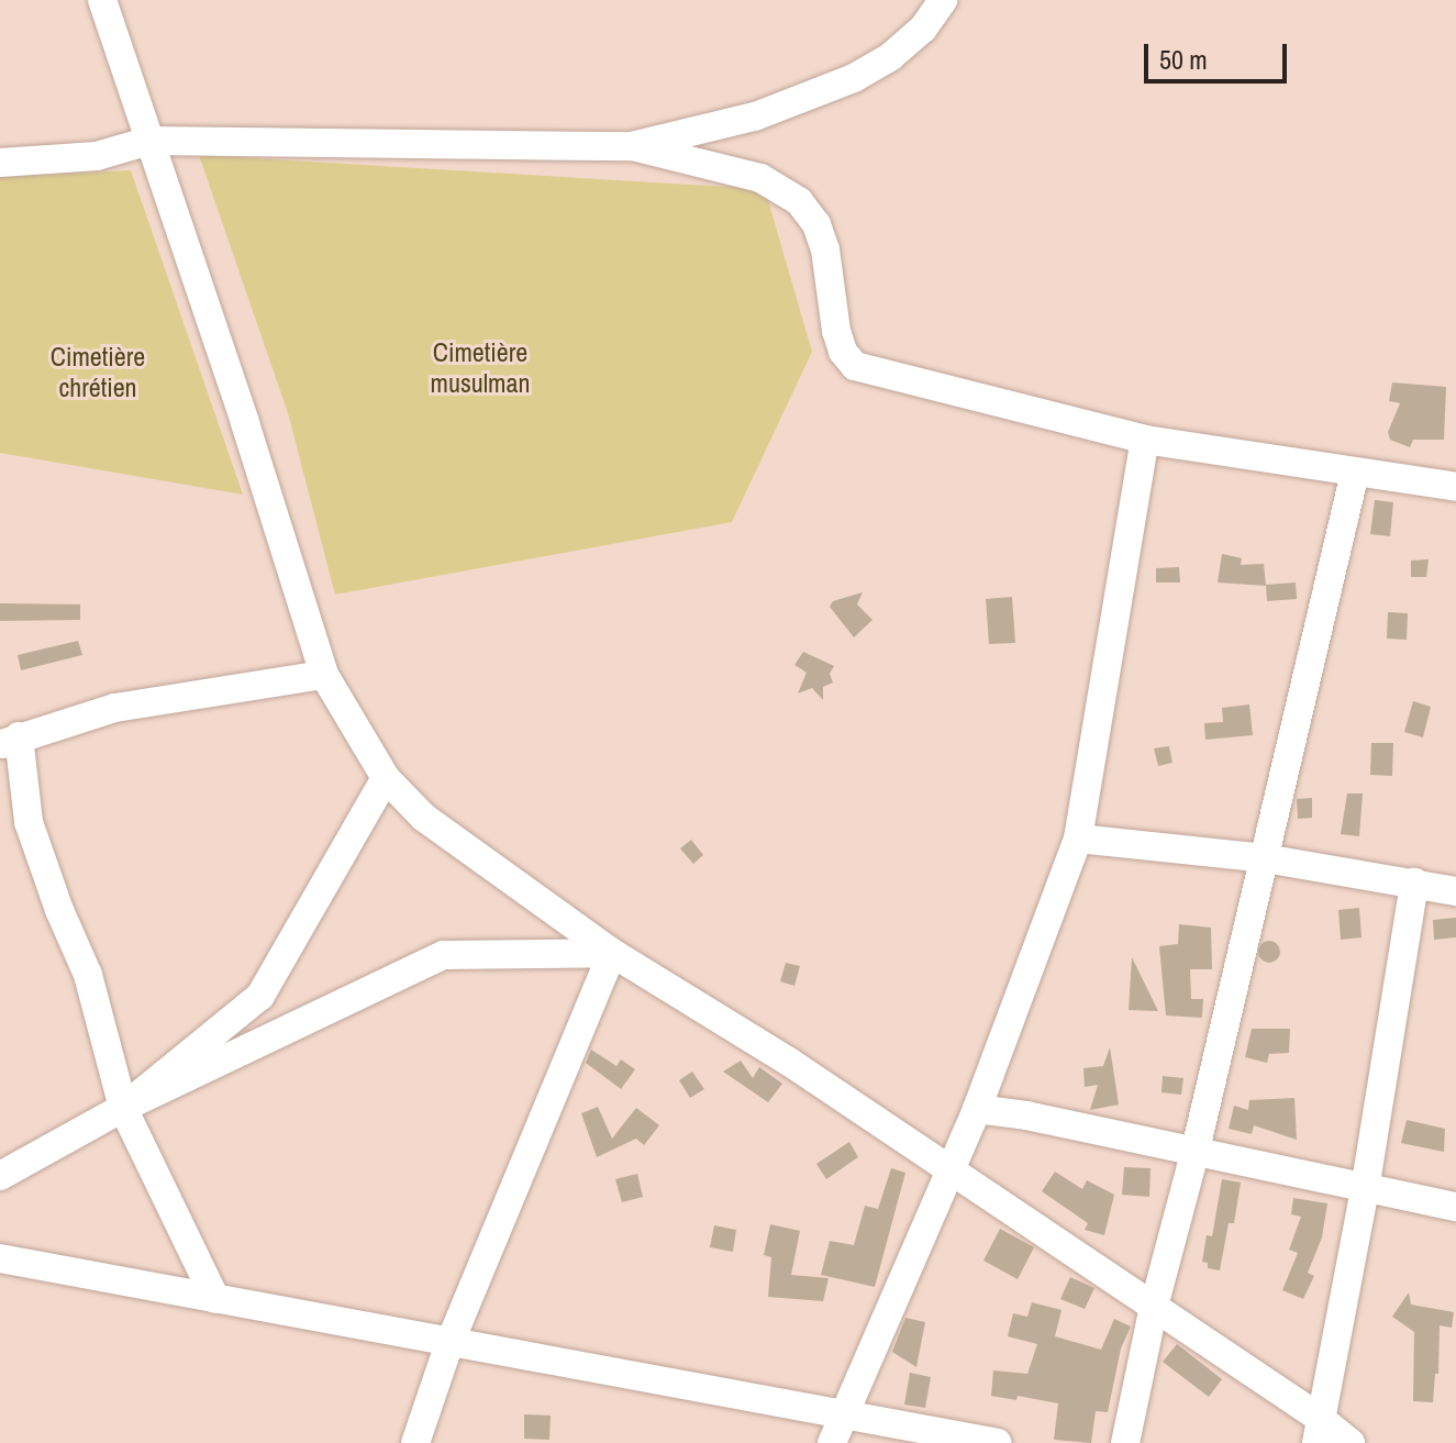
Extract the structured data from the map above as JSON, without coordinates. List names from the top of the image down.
{
  "parks": ["Cimetière musulman", "Cimetière chrétien"],
  "scale_bar": "50 m"
}
